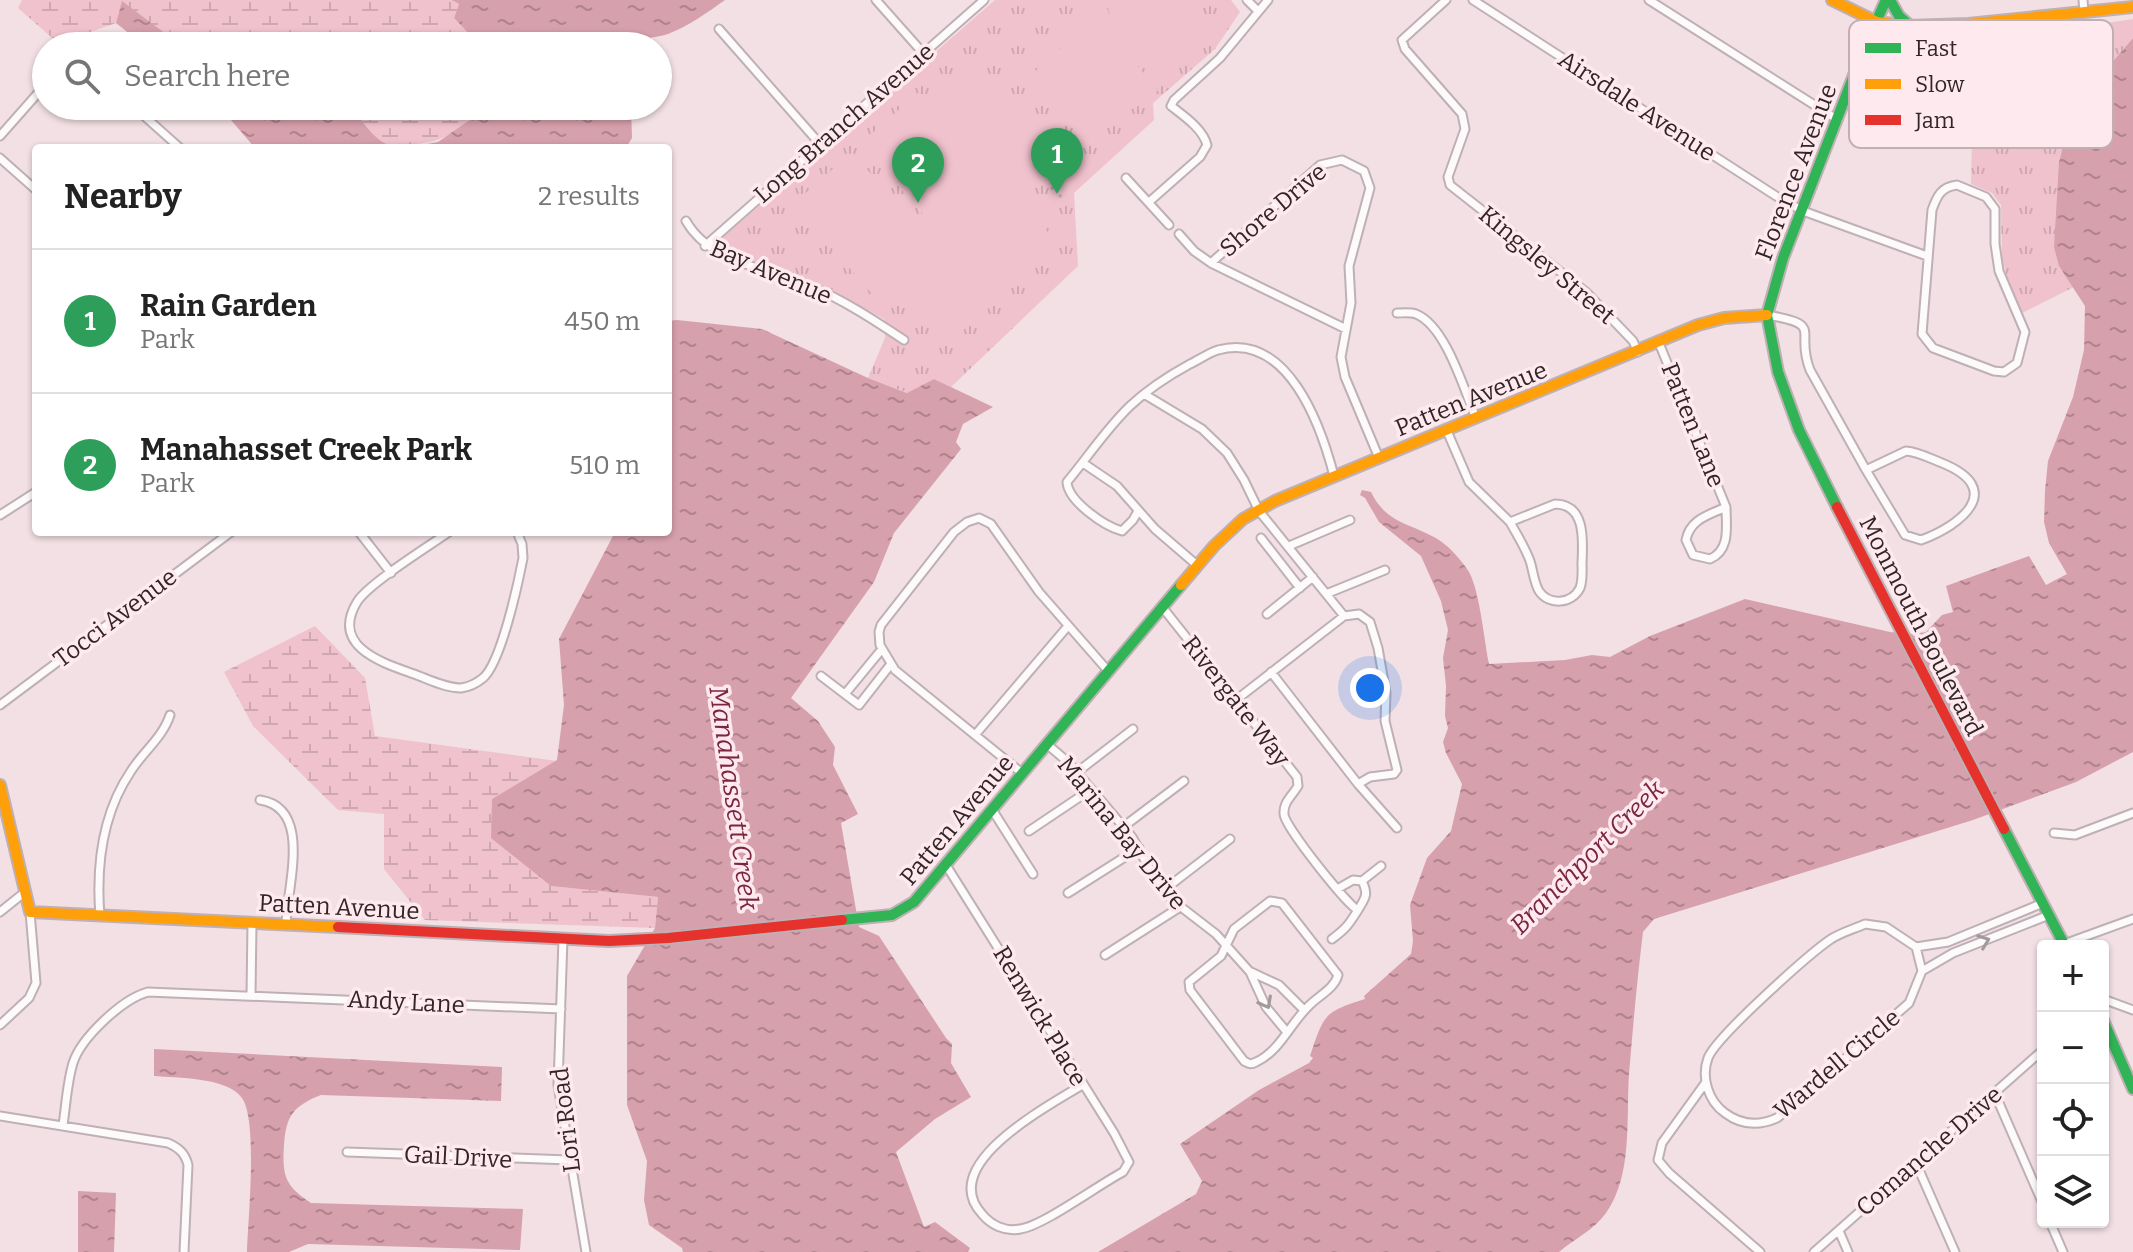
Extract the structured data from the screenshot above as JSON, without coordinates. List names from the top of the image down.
{
  "streets": {
    "street": [
      "Airsdale Avenue",
      "Long Branch Avenue",
      "Florence Avenue",
      "Shore Drive",
      "Kingsley Street",
      "Bay Avenue",
      "Patten Avenue",
      "Patten Lane",
      "Tocci Avenue",
      "Monmouth Boulevard",
      "Rivergate Way",
      "Marina Bay Drive",
      "Andy Lane",
      "Renwick Place",
      "Wardell Circle",
      "Lori Road",
      "Comanche Drive",
      "Gail Drive"
    ]
  },
  "crossings": [
    ["Airsdale Avenue", "Florence Avenue"],
    ["Long Branch Avenue", "Bay Avenue"],
    ["Florence Avenue", "Patten Avenue"],
    ["Florence Avenue", "Monmouth Boulevard"],
    ["Shore Drive", "Patten Avenue"],
    ["Kingsley Street", "Patten Avenue"],
    ["Patten Avenue", "Patten Lane"],
    ["Patten Avenue", "Monmouth Boulevard"],
    ["Patten Avenue", "Rivergate Way"],
    ["Patten Avenue", "Marina Bay Drive"],
    ["Patten Avenue", "Renwick Place"],
    ["Patten Avenue", "Lori Road"],
    ["Andy Lane", "Lori Road"],
    ["Lori Road", "Gail Drive"]
  ],
  "water": ["Manahassett Creek", "Branchport Creek"],
  "legend": ["Fast", "Slow", "Jam"],
  "page": {
    "search": "Search here",
    "pins": ["1", "2"],
    "heading": ["Nearby", "2 results"],
    "list": [
      {
        "mark": "1",
        "name": "Rain Garden",
        "note": "Park",
        "value": "450 m"
      },
      {
        "mark": "2",
        "name": "Manahasset Creek Park",
        "note": "Park",
        "value": "510 m"
      }
    ],
    "map_buttons": ["+", "−"]
  }
}
